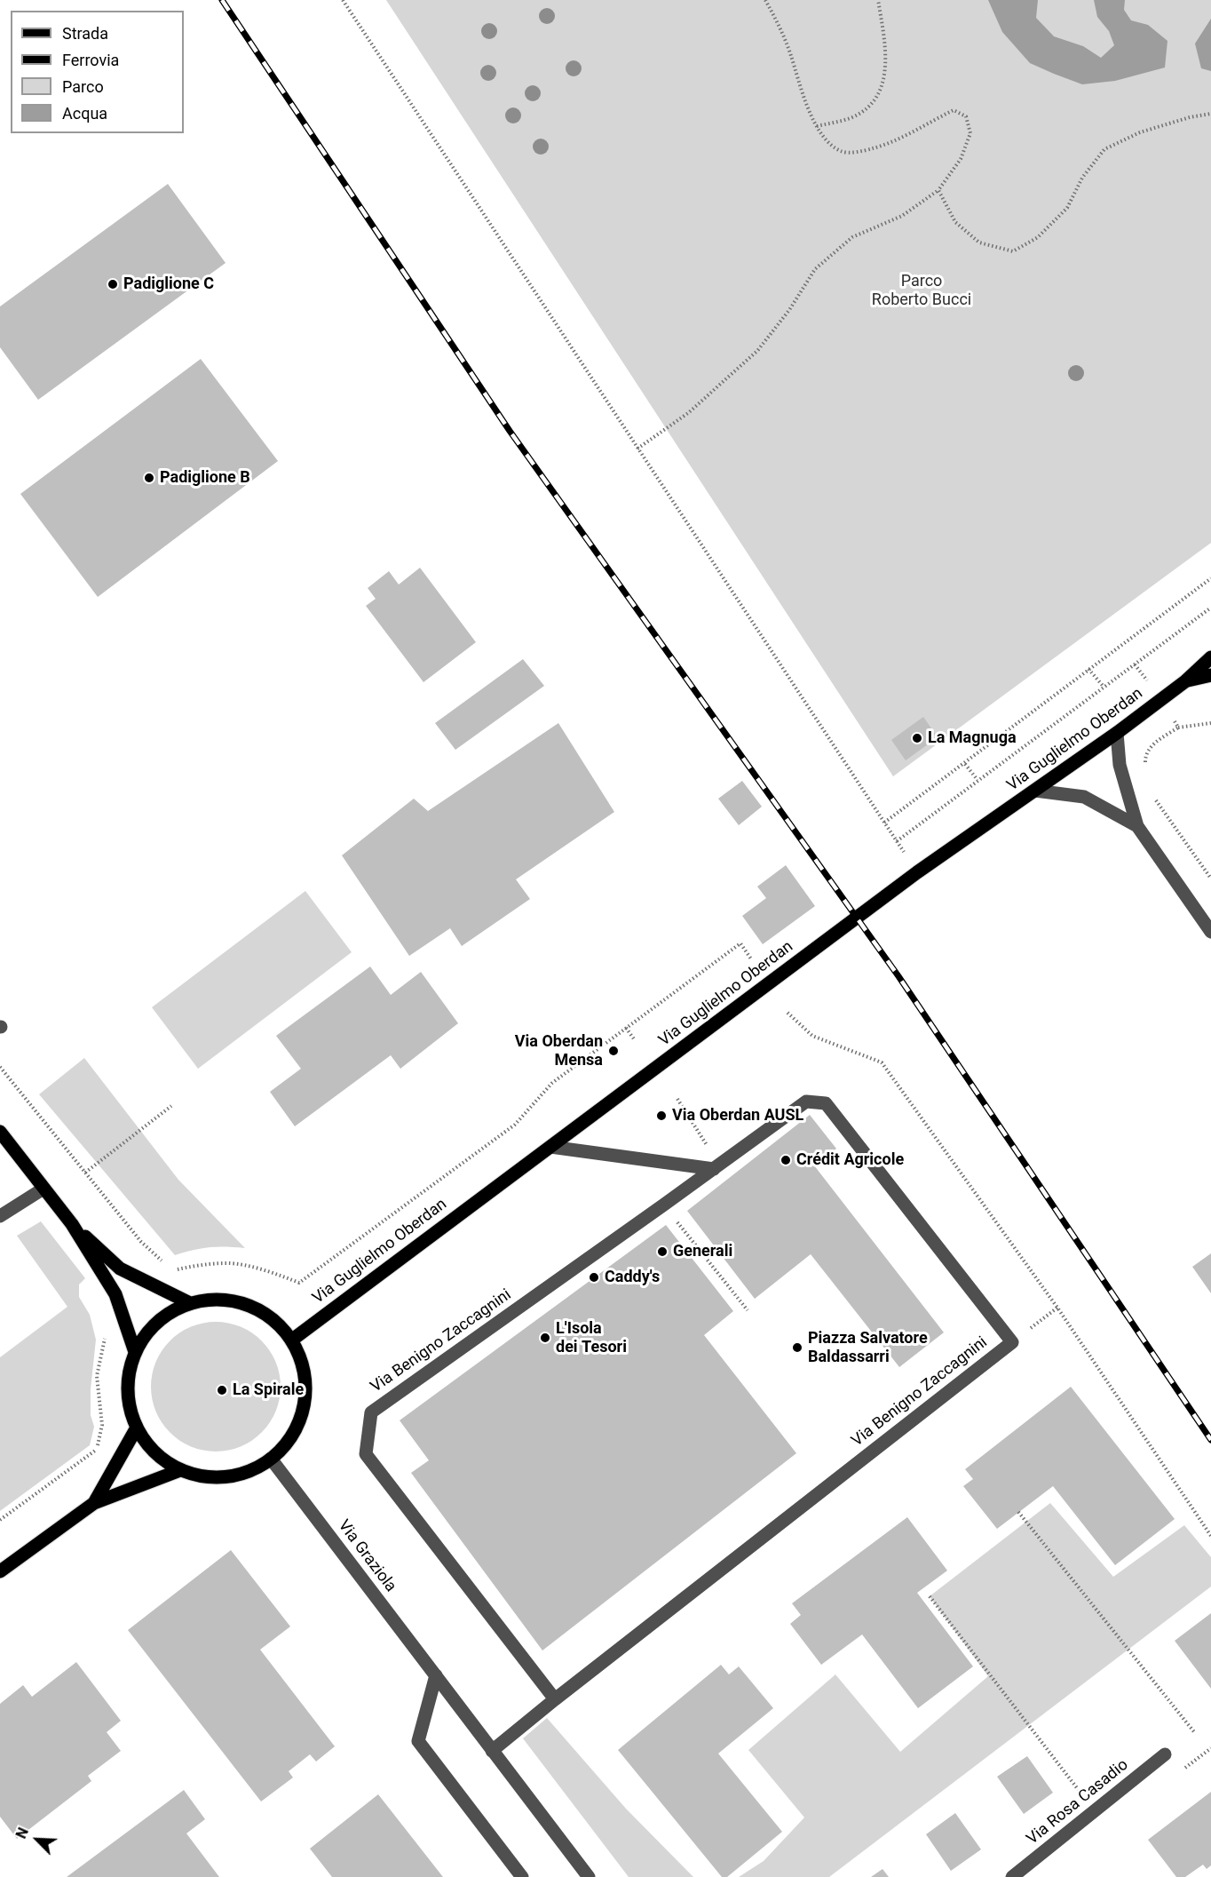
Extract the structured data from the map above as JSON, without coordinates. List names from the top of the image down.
{
  "streets": {
    "main road": ["Via Guglielmo Oberdan"],
    "street": ["Via Benigno Zaccagnini", "Via Graziola", "Via Rosa Casadio"]
  },
  "crossings": [
    ["Via Guglielmo Oberdan", "Via Graziola"],
    ["Via Benigno Zaccagnini", "Via Graziola"]
  ],
  "parks": ["Parco Roberto Bucci"],
  "places": [
    "Padiglione C",
    "Padiglione B",
    "La Magnuga",
    "Via Oberdan Mensa",
    "Via Oberdan AUSL",
    "Crédit Agricole",
    "Generali",
    "Caddy's",
    "L'Isola dei Tesori",
    "Piazza Salvatore Baldassarri",
    "La Spirale"
  ],
  "legend": [
    "Strada",
    "Ferrovia",
    "Parco",
    "Acqua"
  ],
  "north": "top left"
}
